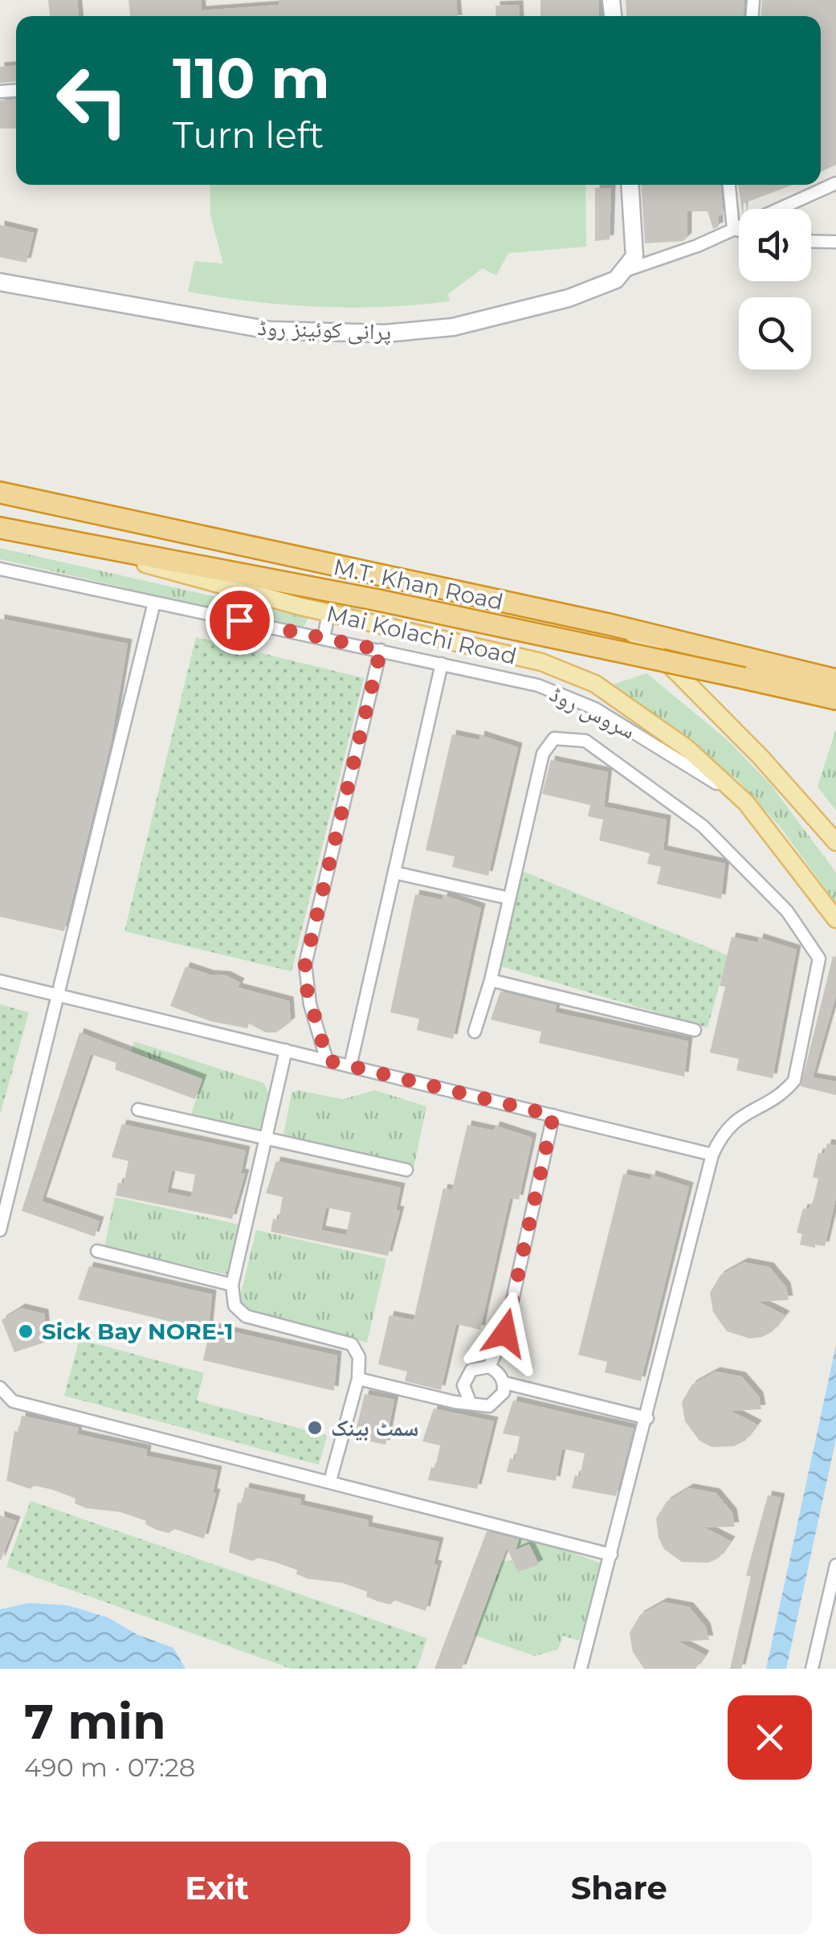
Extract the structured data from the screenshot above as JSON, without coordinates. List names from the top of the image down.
{
  "streets": {
    "highway": ["M.T. Khan Road"],
    "main road": ["Mai Kolachi Road"],
    "street": ["پرانی کوئینز روڈ", "سروس روڈ"]
  },
  "crossings": [
    ["M.T. Khan Road", "Mai Kolachi Road"],
    ["Mai Kolachi Road", "سروس روڈ"]
  ],
  "places": ["Sick Bay NORE-1", "سمٹ بینک"],
  "page": {
    "turn": ["110 m", "Turn left"],
    "heading": ["7 min", "490 m · 07:28"],
    "buttons": ["Exit", "Share"]
  }
}
